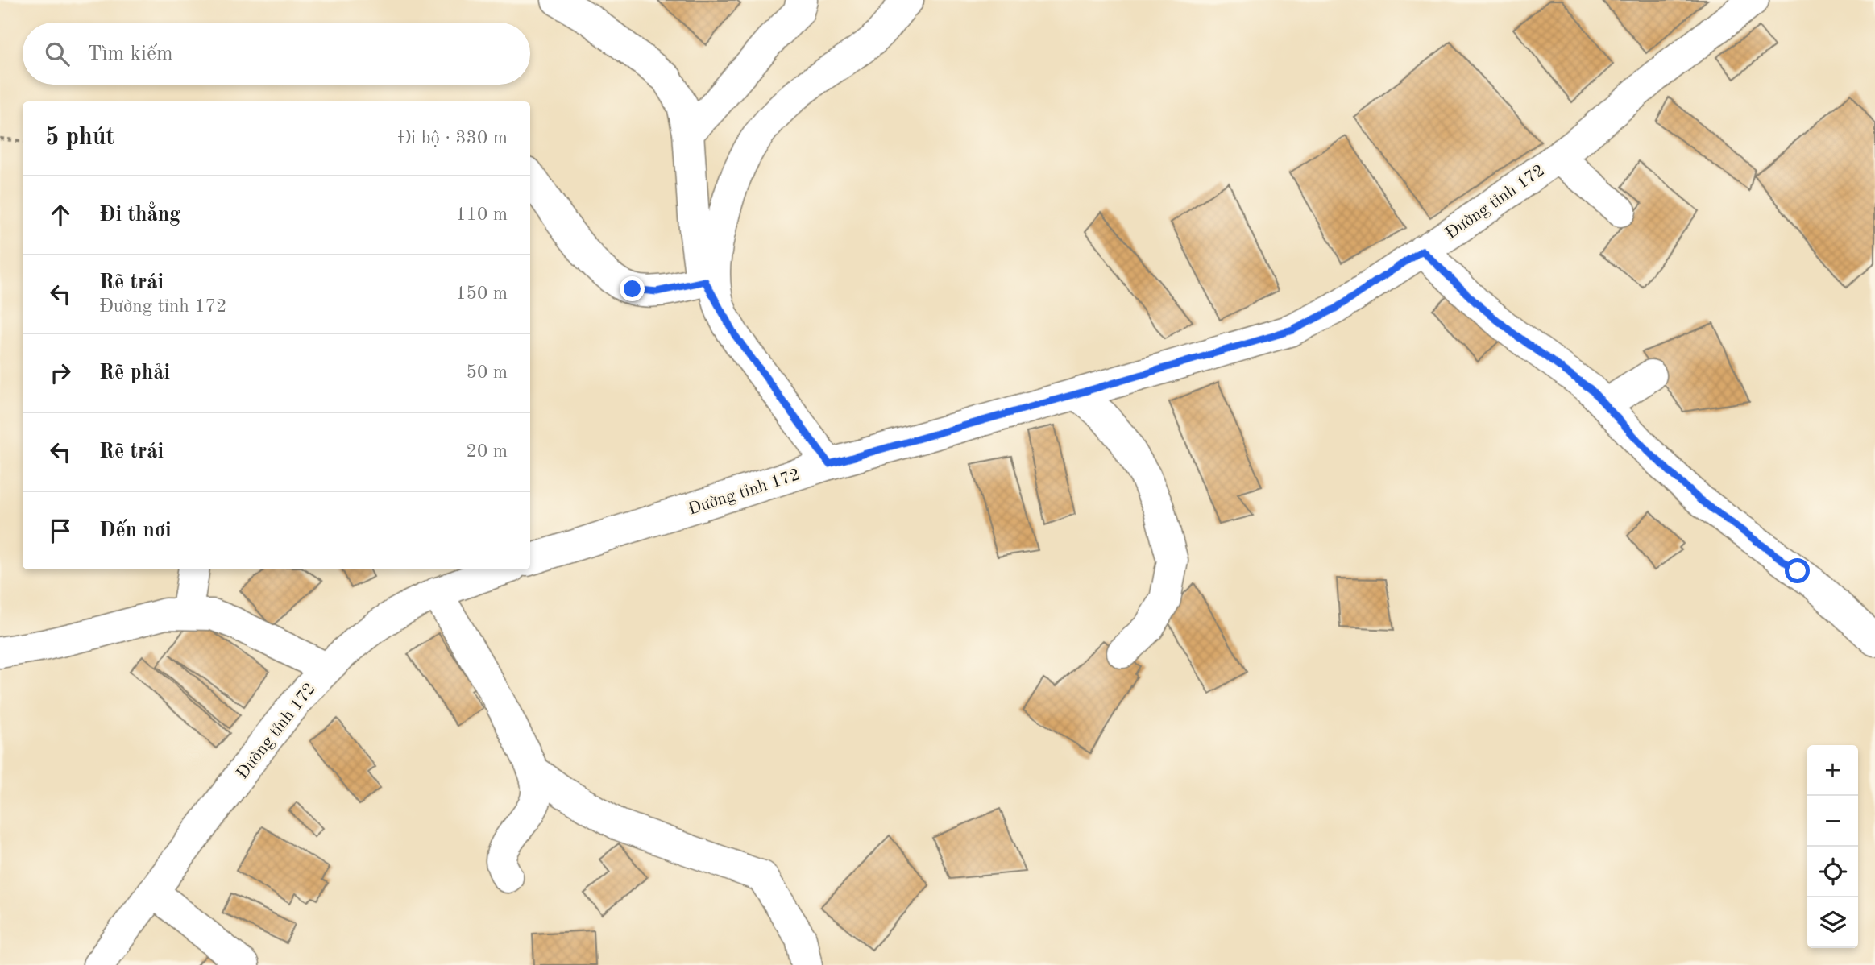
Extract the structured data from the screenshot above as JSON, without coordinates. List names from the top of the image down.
{
  "streets": {
    "street": ["Đường tỉnh 172"]
  },
  "page": {
    "search": "Tìm kiếm",
    "heading": ["5 phút", "Đi bộ · 330 m"],
    "list": [
      ["Đi thẳng", "110 m"],
      ["Rẽ trái", "Đường tỉnh 172", "150 m"],
      ["Rẽ phải", "50 m"],
      ["Rẽ trái", "20 m"],
      "Đến nơi"
    ],
    "map_buttons": ["+", "−"]
  }
}
